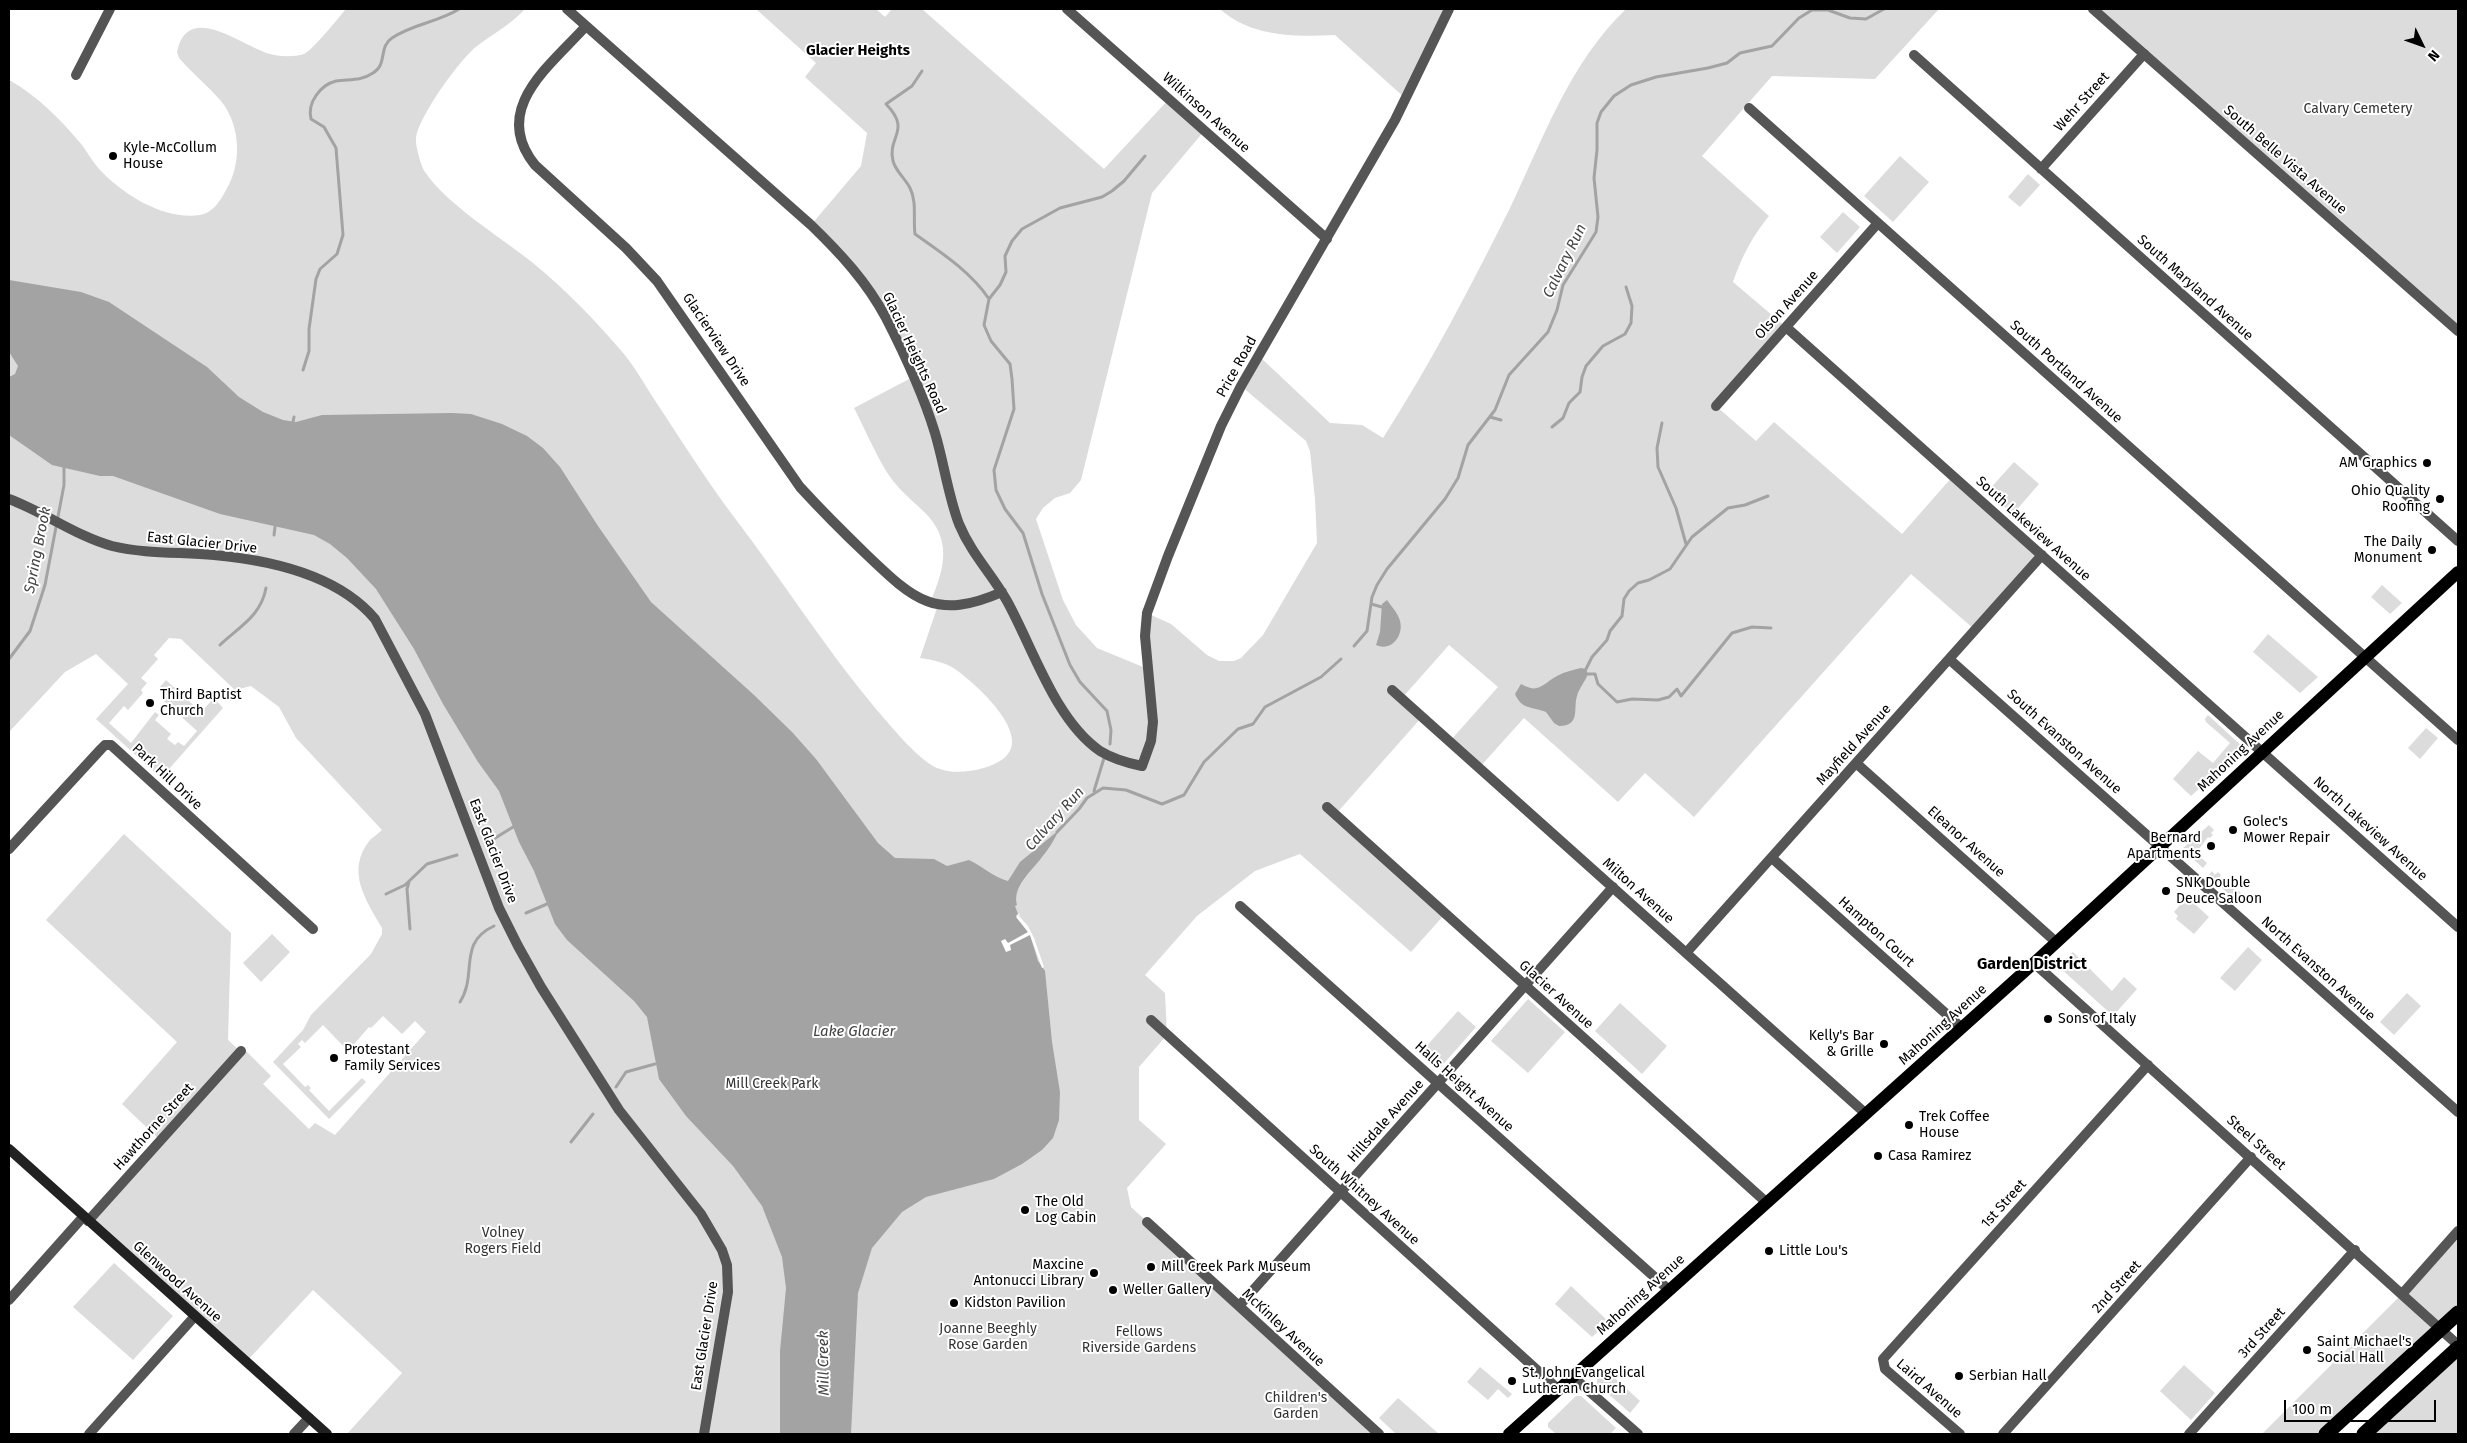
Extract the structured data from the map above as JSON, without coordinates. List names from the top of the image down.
{
  "streets": {
    "main road": ["Mahoning Avenue", "Glenwood Avenue"],
    "street": [
      "Wehr Street",
      "Wilkinson Avenue",
      "South Belle Vista Avenue",
      "South Maryland Avenue",
      "Olson Avenue",
      "Glacierview Drive",
      "Glacier Heights Road",
      "Price Road",
      "South Portland Avenue",
      "South Lakeview Avenue",
      "East Glacier Drive",
      "South Evanston Avenue",
      "Mayfield Avenue",
      "Park Hill Drive",
      "North Lakeview Avenue",
      "Eleanor Avenue",
      "Milton Avenue",
      "Hampton Court",
      "North Evanston Avenue",
      "Glacier Avenue",
      "Halls Height Avenue",
      "Hillsdale Avenue",
      "Hawthorne Street",
      "Steel Street",
      "South Whitney Avenue",
      "1st Street",
      "2nd Street",
      "McKinley Avenue",
      "3rd Street",
      "Laird Avenue"
    ]
  },
  "crossings": [
    ["Wehr Street", "South Belle Vista Avenue"],
    ["Wehr Street", "South Maryland Avenue"],
    ["Wilkinson Avenue", "Price Road"],
    ["Olson Avenue", "South Portland Avenue"],
    ["Olson Avenue", "South Lakeview Avenue"],
    ["Glacierview Drive", "Glacier Heights Road"],
    ["Glacier Heights Road", "Price Road"],
    ["South Portland Avenue", "Mahoning Avenue"],
    ["South Lakeview Avenue", "Mayfield Avenue"],
    ["South Lakeview Avenue", "Mahoning Avenue"],
    ["South Lakeview Avenue", "North Lakeview Avenue"],
    ["South Evanston Avenue", "Mayfield Avenue"],
    ["South Evanston Avenue", "Mahoning Avenue"],
    ["South Evanston Avenue", "North Evanston Avenue"],
    ["Mayfield Avenue", "Eleanor Avenue"],
    ["Mayfield Avenue", "Milton Avenue"],
    ["Mayfield Avenue", "Hampton Court"],
    ["Mahoning Avenue", "North Lakeview Avenue"],
    ["Mahoning Avenue", "Eleanor Avenue"],
    ["Mahoning Avenue", "Milton Avenue"],
    ["Mahoning Avenue", "Hampton Court"],
    ["Mahoning Avenue", "North Evanston Avenue"],
    ["Mahoning Avenue", "Glacier Avenue"],
    ["Mahoning Avenue", "Halls Height Avenue"],
    ["Mahoning Avenue", "Steel Street"],
    ["Mahoning Avenue", "South Whitney Avenue"],
    ["Milton Avenue", "Hillsdale Avenue"],
    ["Glacier Avenue", "Hillsdale Avenue"],
    ["Halls Height Avenue", "Hillsdale Avenue"],
    ["Hillsdale Avenue", "South Whitney Avenue"],
    ["Hillsdale Avenue", "McKinley Avenue"],
    ["Hawthorne Street", "Glenwood Avenue"],
    ["Steel Street", "1st Street"],
    ["Steel Street", "2nd Street"],
    ["Steel Street", "3rd Street"],
    ["1st Street", "Laird Avenue"]
  ],
  "districts": ["Glacier Heights", "Garden District"],
  "water": [
    "Calvary Run",
    "Spring Brook",
    "Lake Glacier",
    "Mill Creek"
  ],
  "parks": [
    "Calvary Cemetery",
    "Mill Creek Park",
    "Volney Rogers Field",
    "Joanne Beeghly Rose Garden",
    "Fellows Riverside Gardens",
    "Children's Garden"
  ],
  "places": [
    "Kyle-McCollum House",
    "AM Graphics",
    "Ohio Quality Roofing",
    "The Daily Monument",
    "Third Baptist Church",
    "Golec's Mower Repair",
    "Bernard Apartments",
    "SNK Double Deuce Saloon",
    "Sons of Italy",
    "Kelly's Bar & Grille",
    "Protestant Family Services",
    "Trek Coffee House",
    "Casa Ramirez",
    "The Old Log Cabin",
    "Little Lou's",
    "Mill Creek Park Museum",
    "Maxcine Antonucci Library",
    "Weller Gallery",
    "Kidston Pavilion",
    "Saint Michael's Social Hall",
    "Serbian Hall",
    "St. John Evangelical Lutheran Church"
  ],
  "scale_bar": "100 m",
  "north": "bottom right"
}
